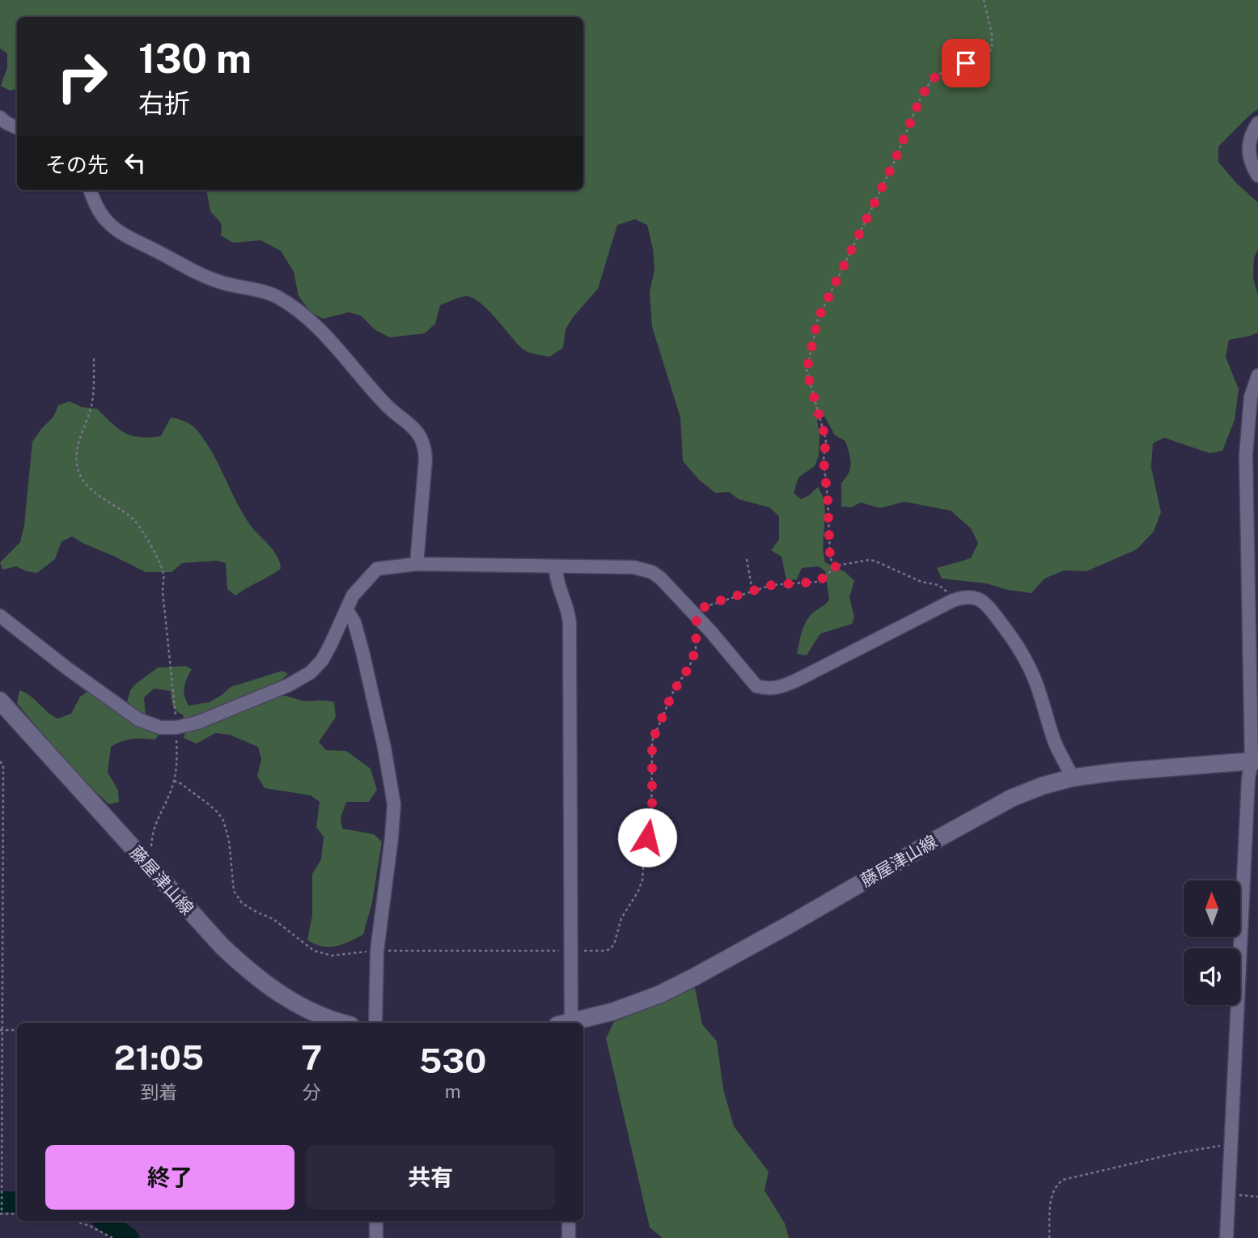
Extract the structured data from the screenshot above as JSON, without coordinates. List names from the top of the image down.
{
  "streets": {
    "main road": ["藤屋津山線"]
  },
  "north": "top",
  "page": {
    "turn": ["130 m", "右折"],
    "then": "その先",
    "eta": [
      "21:05",
      "到着",
      "7",
      "分",
      "530",
      "m"
    ],
    "buttons": ["終了", "共有"]
  }
}
